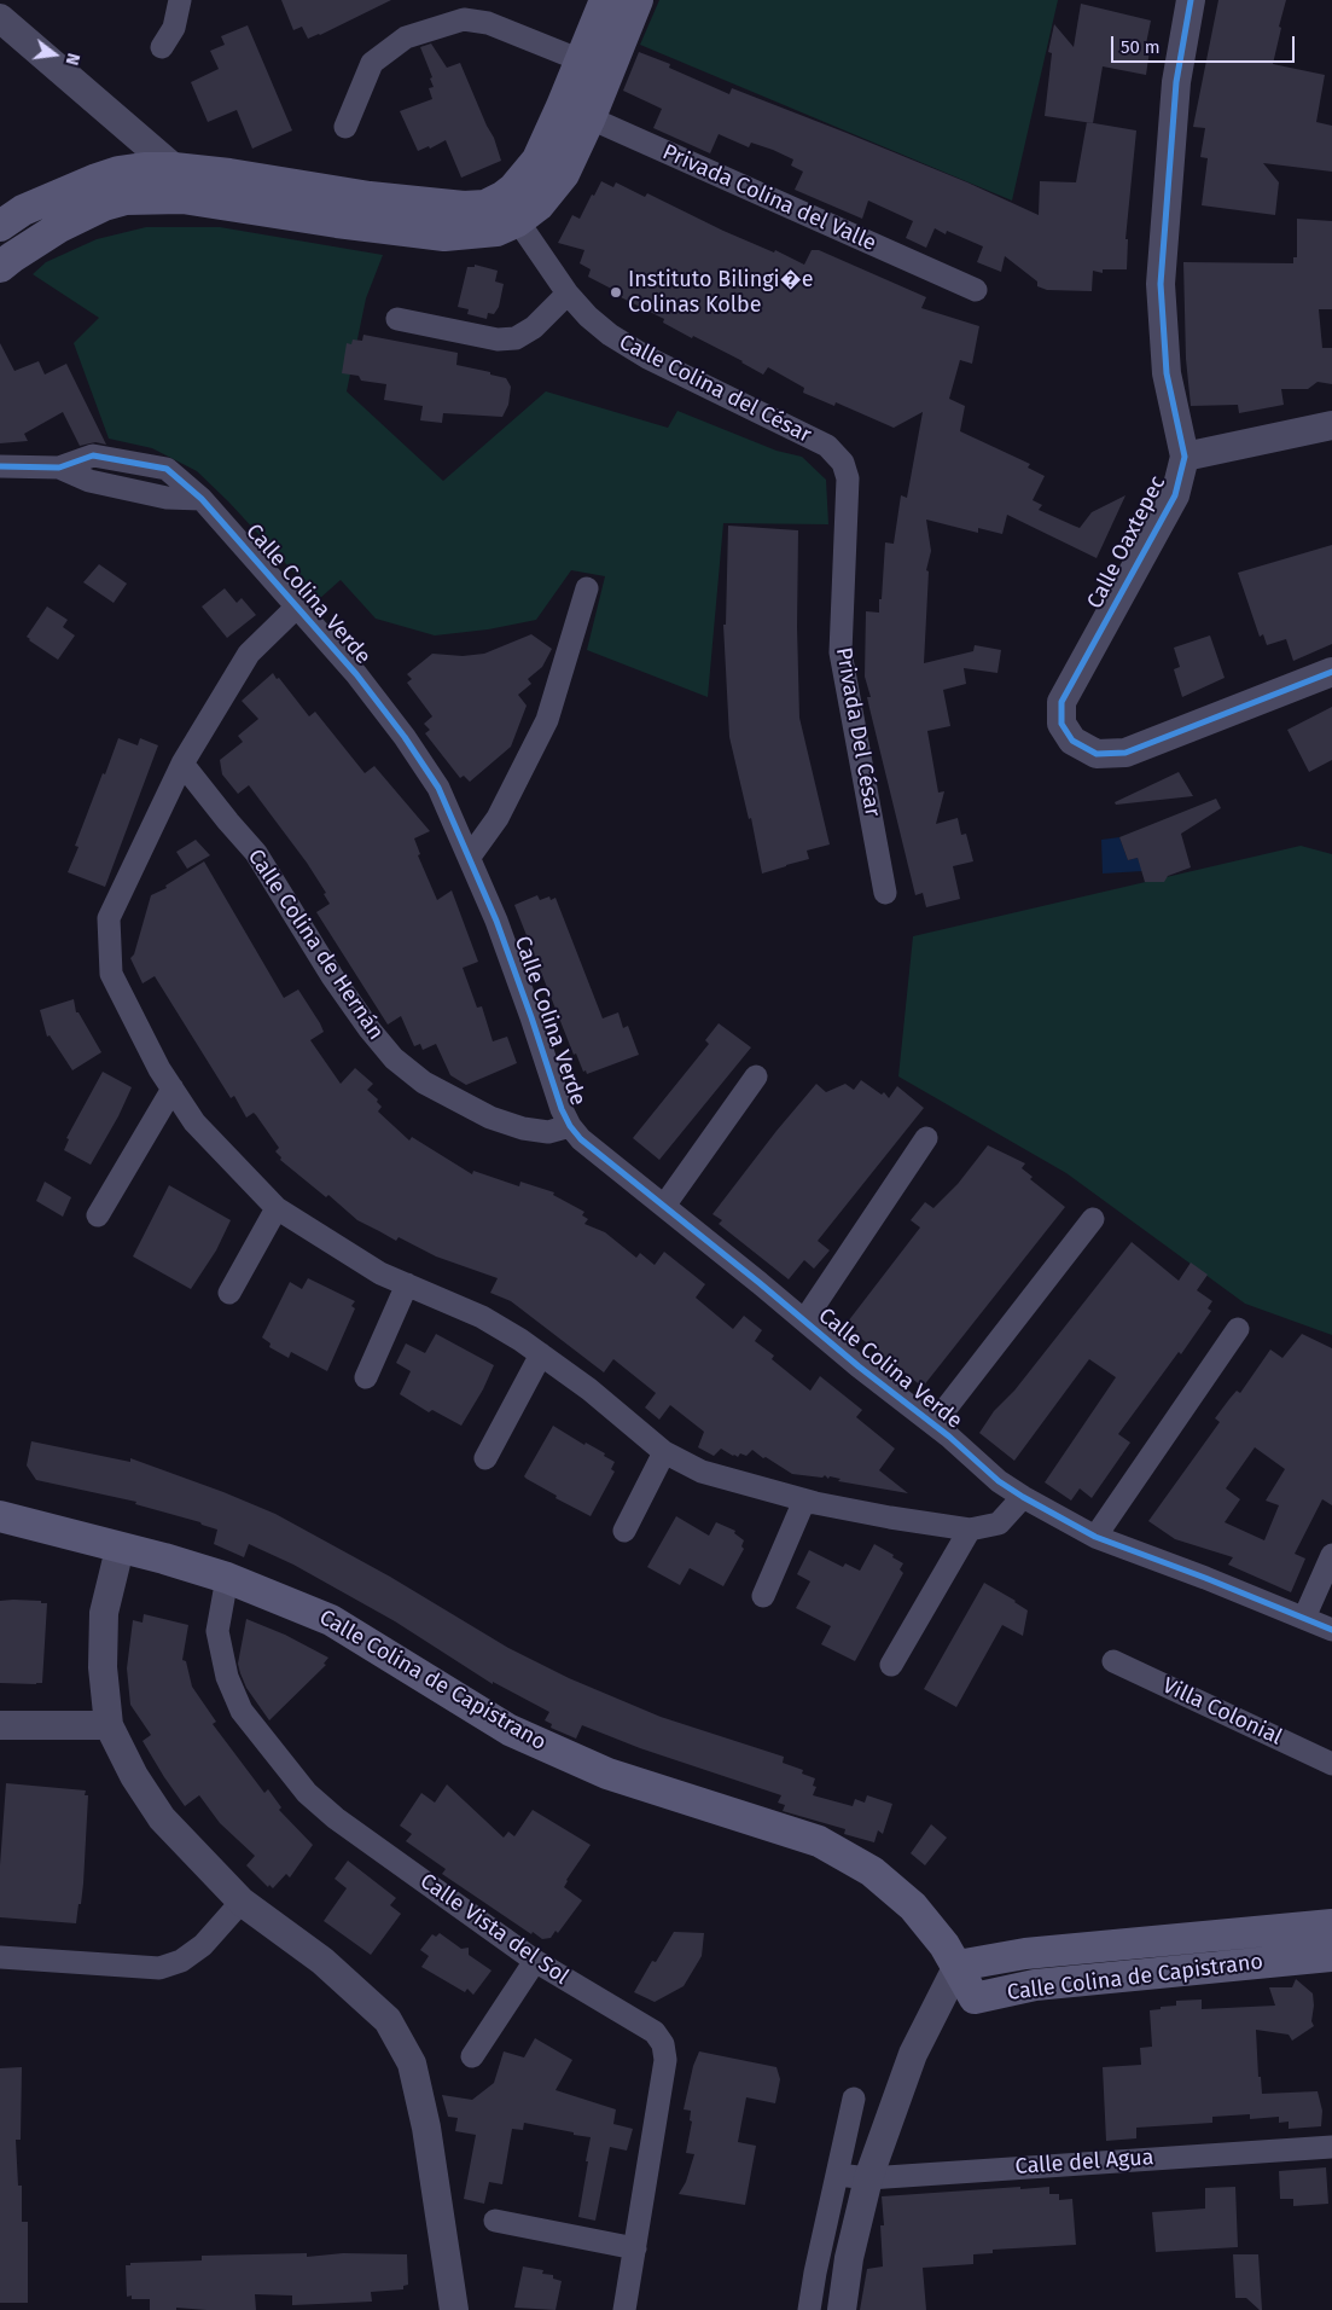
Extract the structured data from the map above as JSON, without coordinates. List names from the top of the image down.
{
  "streets": {
    "main road": ["Calle Colina de Capistrano"],
    "street": [
      "Privada Colina del Valle",
      "Calle Colina del César",
      "Calle Oaxtepec",
      "Calle Colina Verde",
      "Privada Del César",
      "Calle Colina de Hernán",
      "Villa Colonial",
      "Calle Vista del Sol",
      "Calle del Agua"
    ]
  },
  "crossings": [
    ["Calle Colina del César", "Privada Del César"],
    ["Calle Colina Verde", "Calle Colina de Hernán"],
    ["Calle Colina de Capistrano", "Calle Vista del Sol"]
  ],
  "places": ["Instituto Bilingi�e Colinas Kolbe"],
  "scale_bar": "50 m",
  "north": "right"
}
